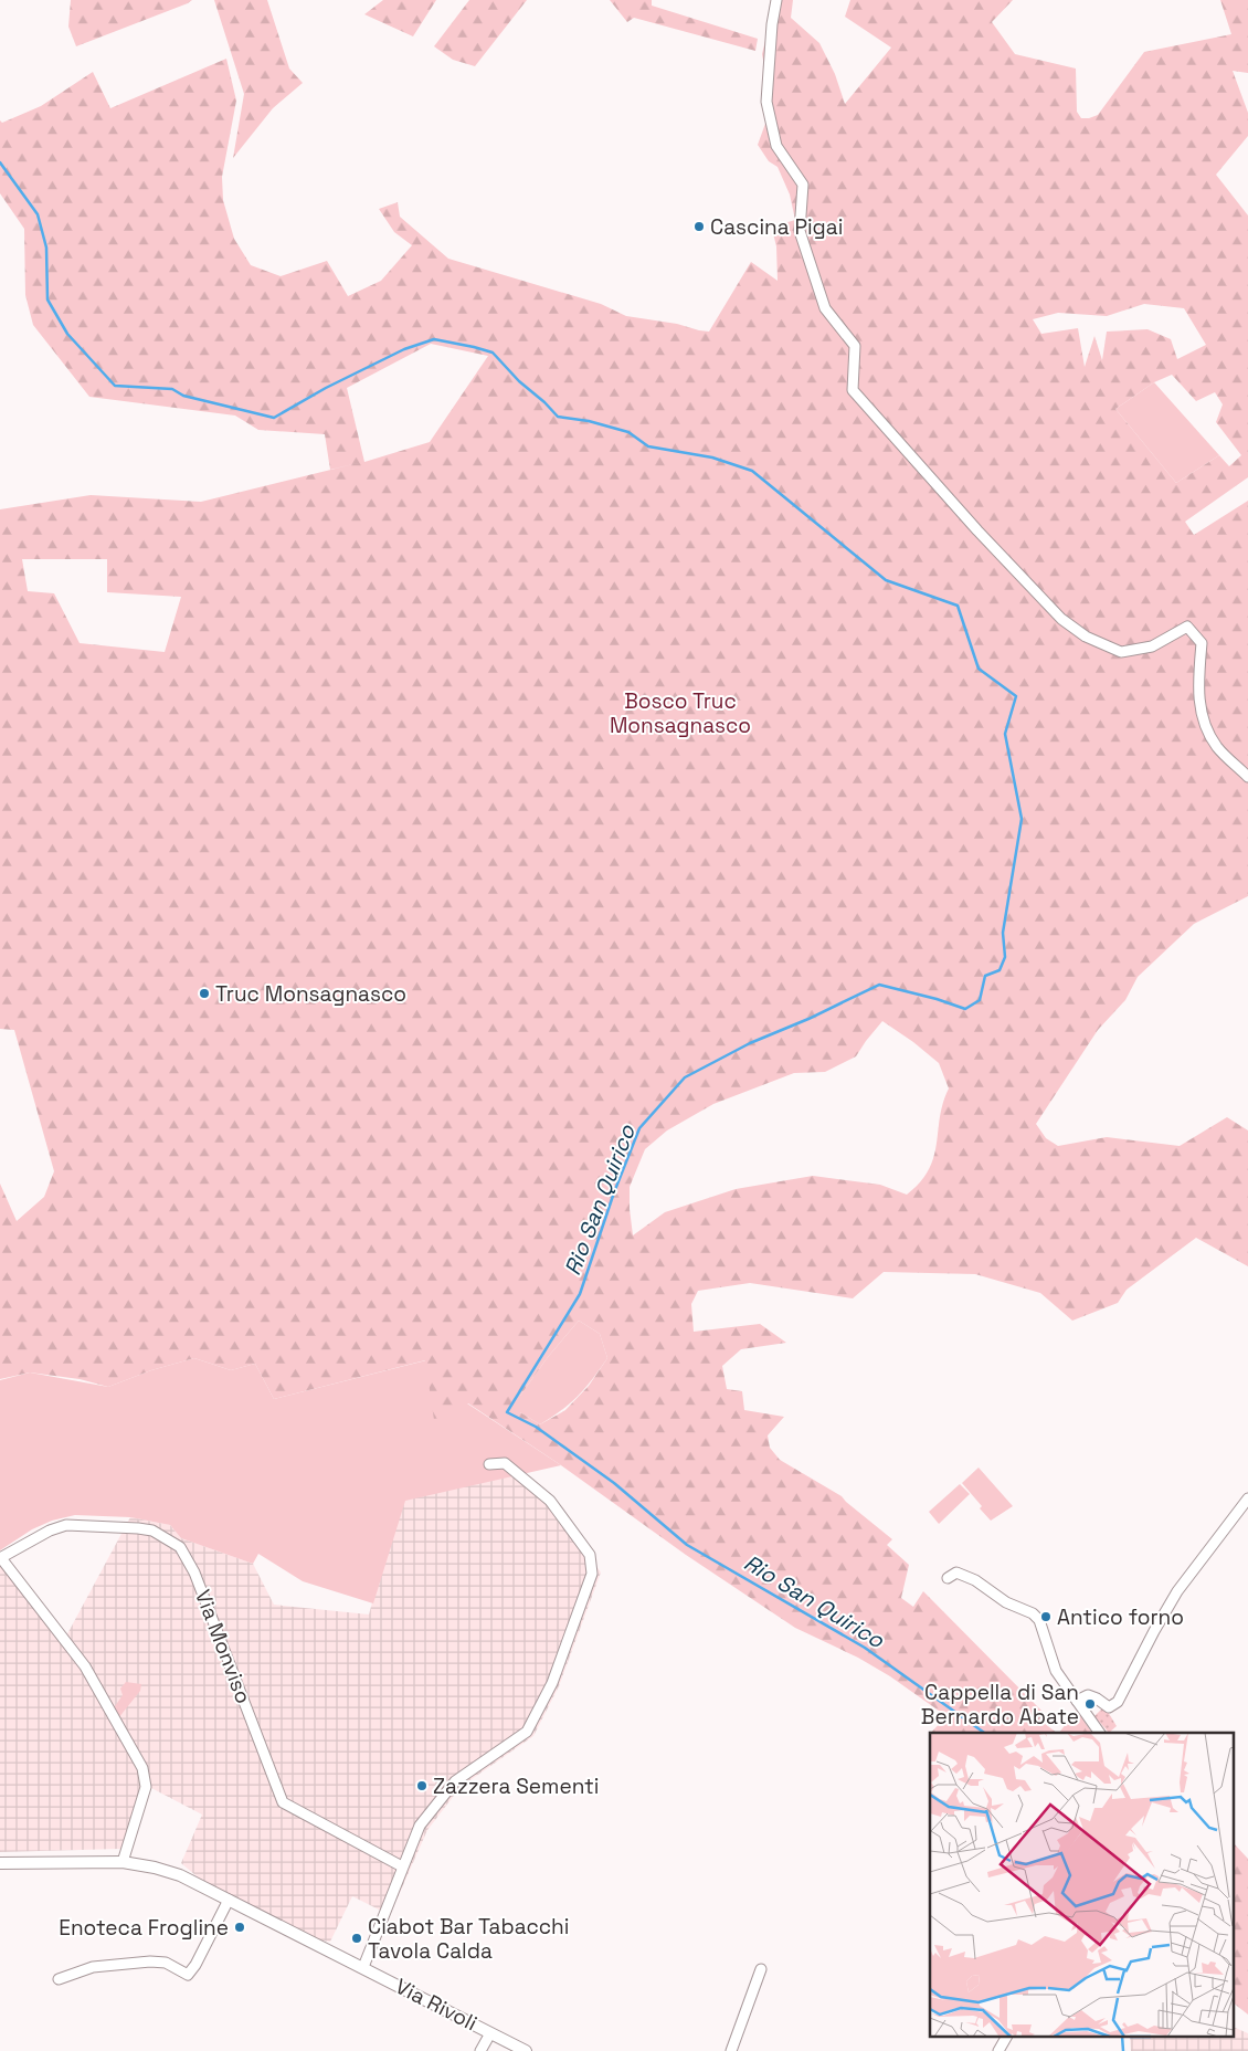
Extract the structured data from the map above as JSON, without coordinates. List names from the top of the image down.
{
  "streets": {
    "street": ["Via Monviso", "Via Rivoli"]
  },
  "water": ["Rio San Quirico"],
  "parks": ["Bosco Truc Monsagnasco"],
  "places": [
    "Cascina Pigai",
    "Truc Monsagnasco",
    "Antico forno",
    "Cappella di San Bernardo Abate",
    "Zazzera Sementi",
    "Enoteca Frogline",
    "Ciabot Bar Tabacchi Tavola Calda"
  ]
}
